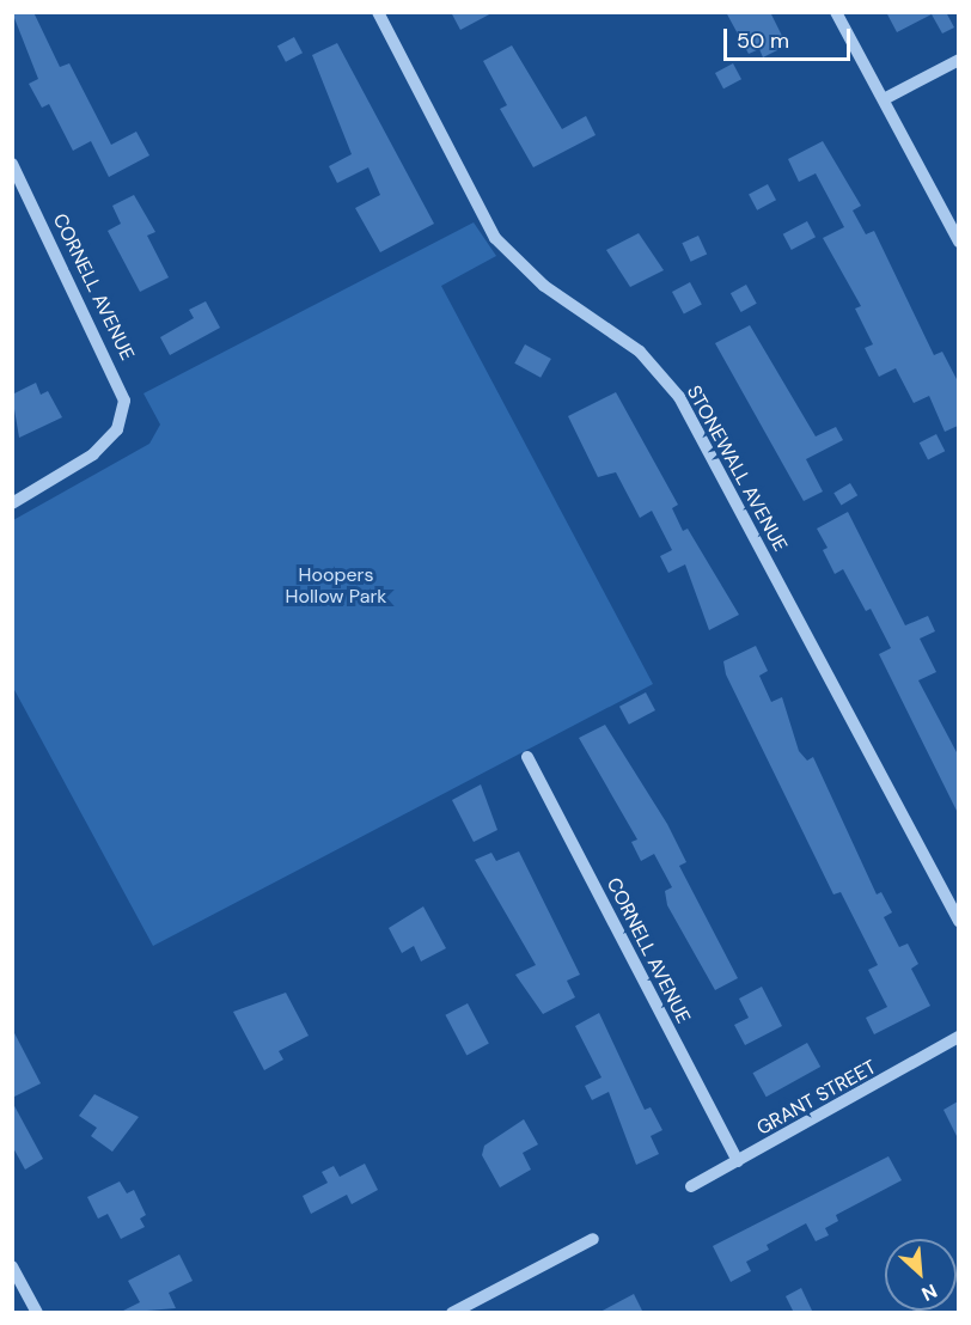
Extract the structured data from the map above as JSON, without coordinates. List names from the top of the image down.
{
  "streets": {
    "street": ["CORNELL AVENUE", "STONEWALL AVENUE", "GRANT STREET"]
  },
  "crossings": [
    ["CORNELL AVENUE", "GRANT STREET"]
  ],
  "parks": ["Hoopers Hollow Park"],
  "scale_bar": "50 m",
  "north": "bottom right"
}
